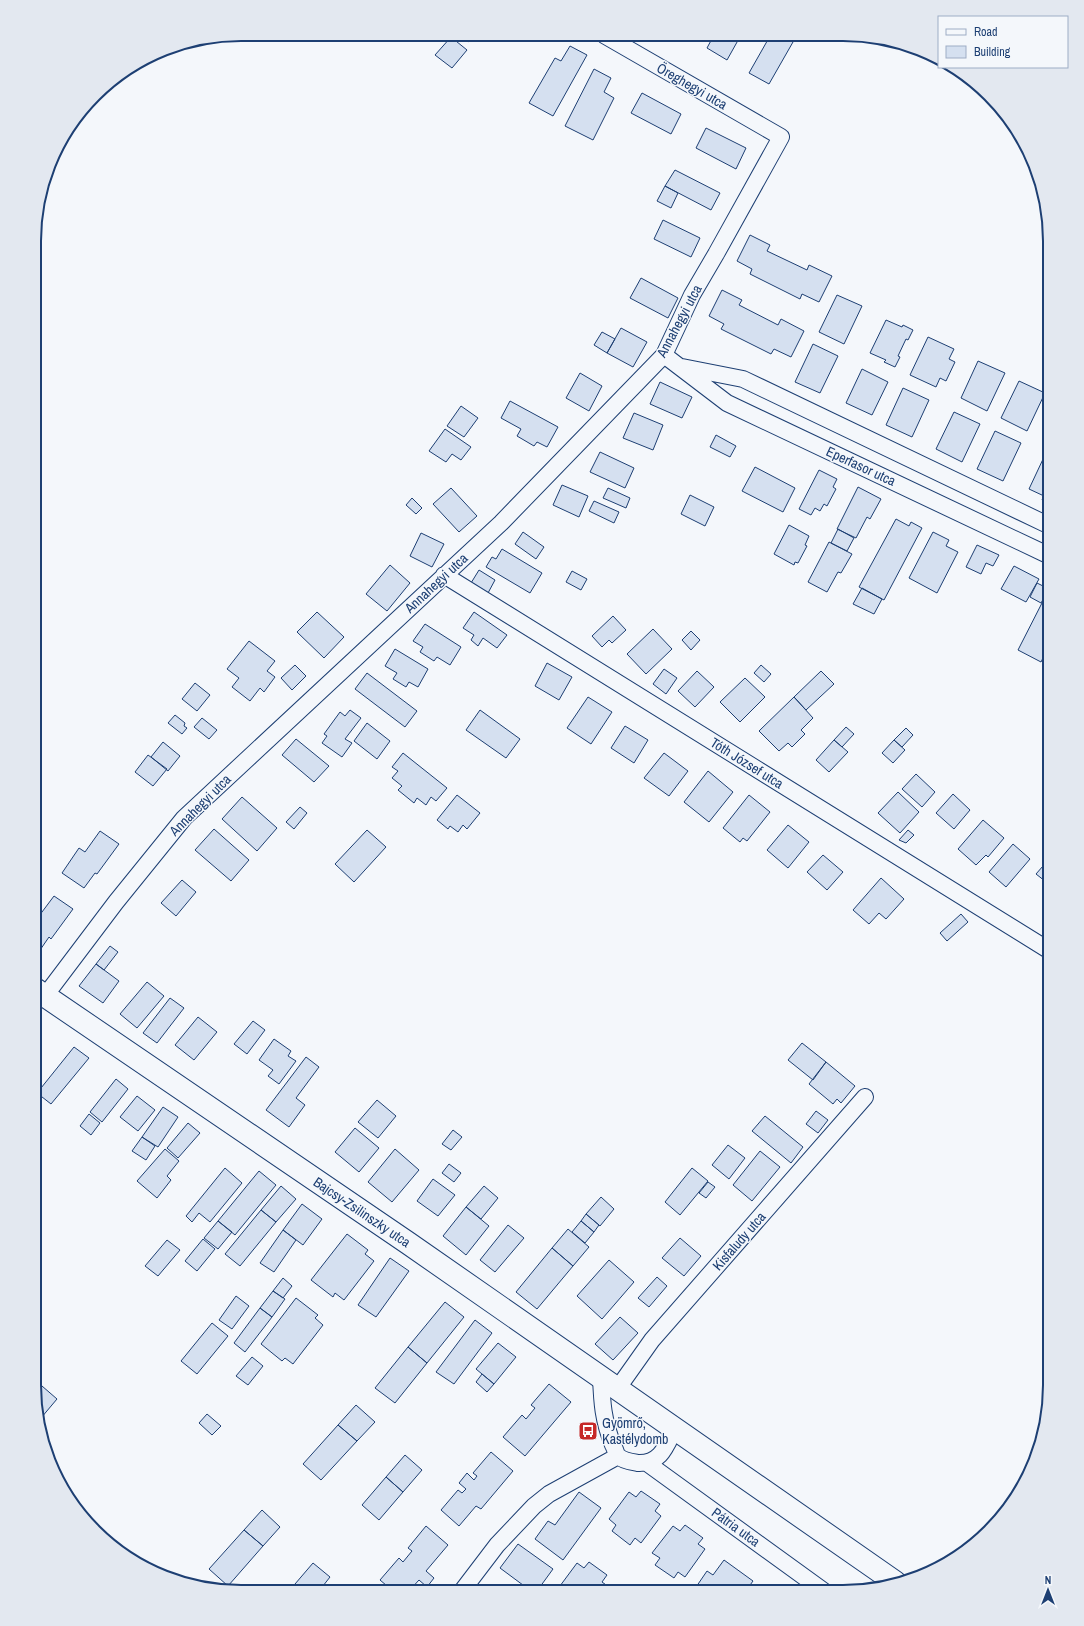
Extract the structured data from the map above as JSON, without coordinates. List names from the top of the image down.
{
  "streets": {
    "main road": ["Bajcsy-Zsilinszky utca"],
    "street": [
      "Öreghegyi utca",
      "Annahegyi utca",
      "Eperfasor utca",
      "Tóth József utca",
      "Kisfaludy utca",
      "Pátria utca"
    ]
  },
  "crossings": [
    ["Öreghegyi utca", "Annahegyi utca"],
    ["Annahegyi utca", "Eperfasor utca"],
    ["Annahegyi utca", "Tóth József utca"],
    ["Bajcsy-Zsilinszky utca", "Kisfaludy utca"]
  ],
  "places": {
    "bus stop": ["Gyömrő, Kastélydomb"]
  },
  "legend": ["Road", "Building"],
  "north": "top"
}
